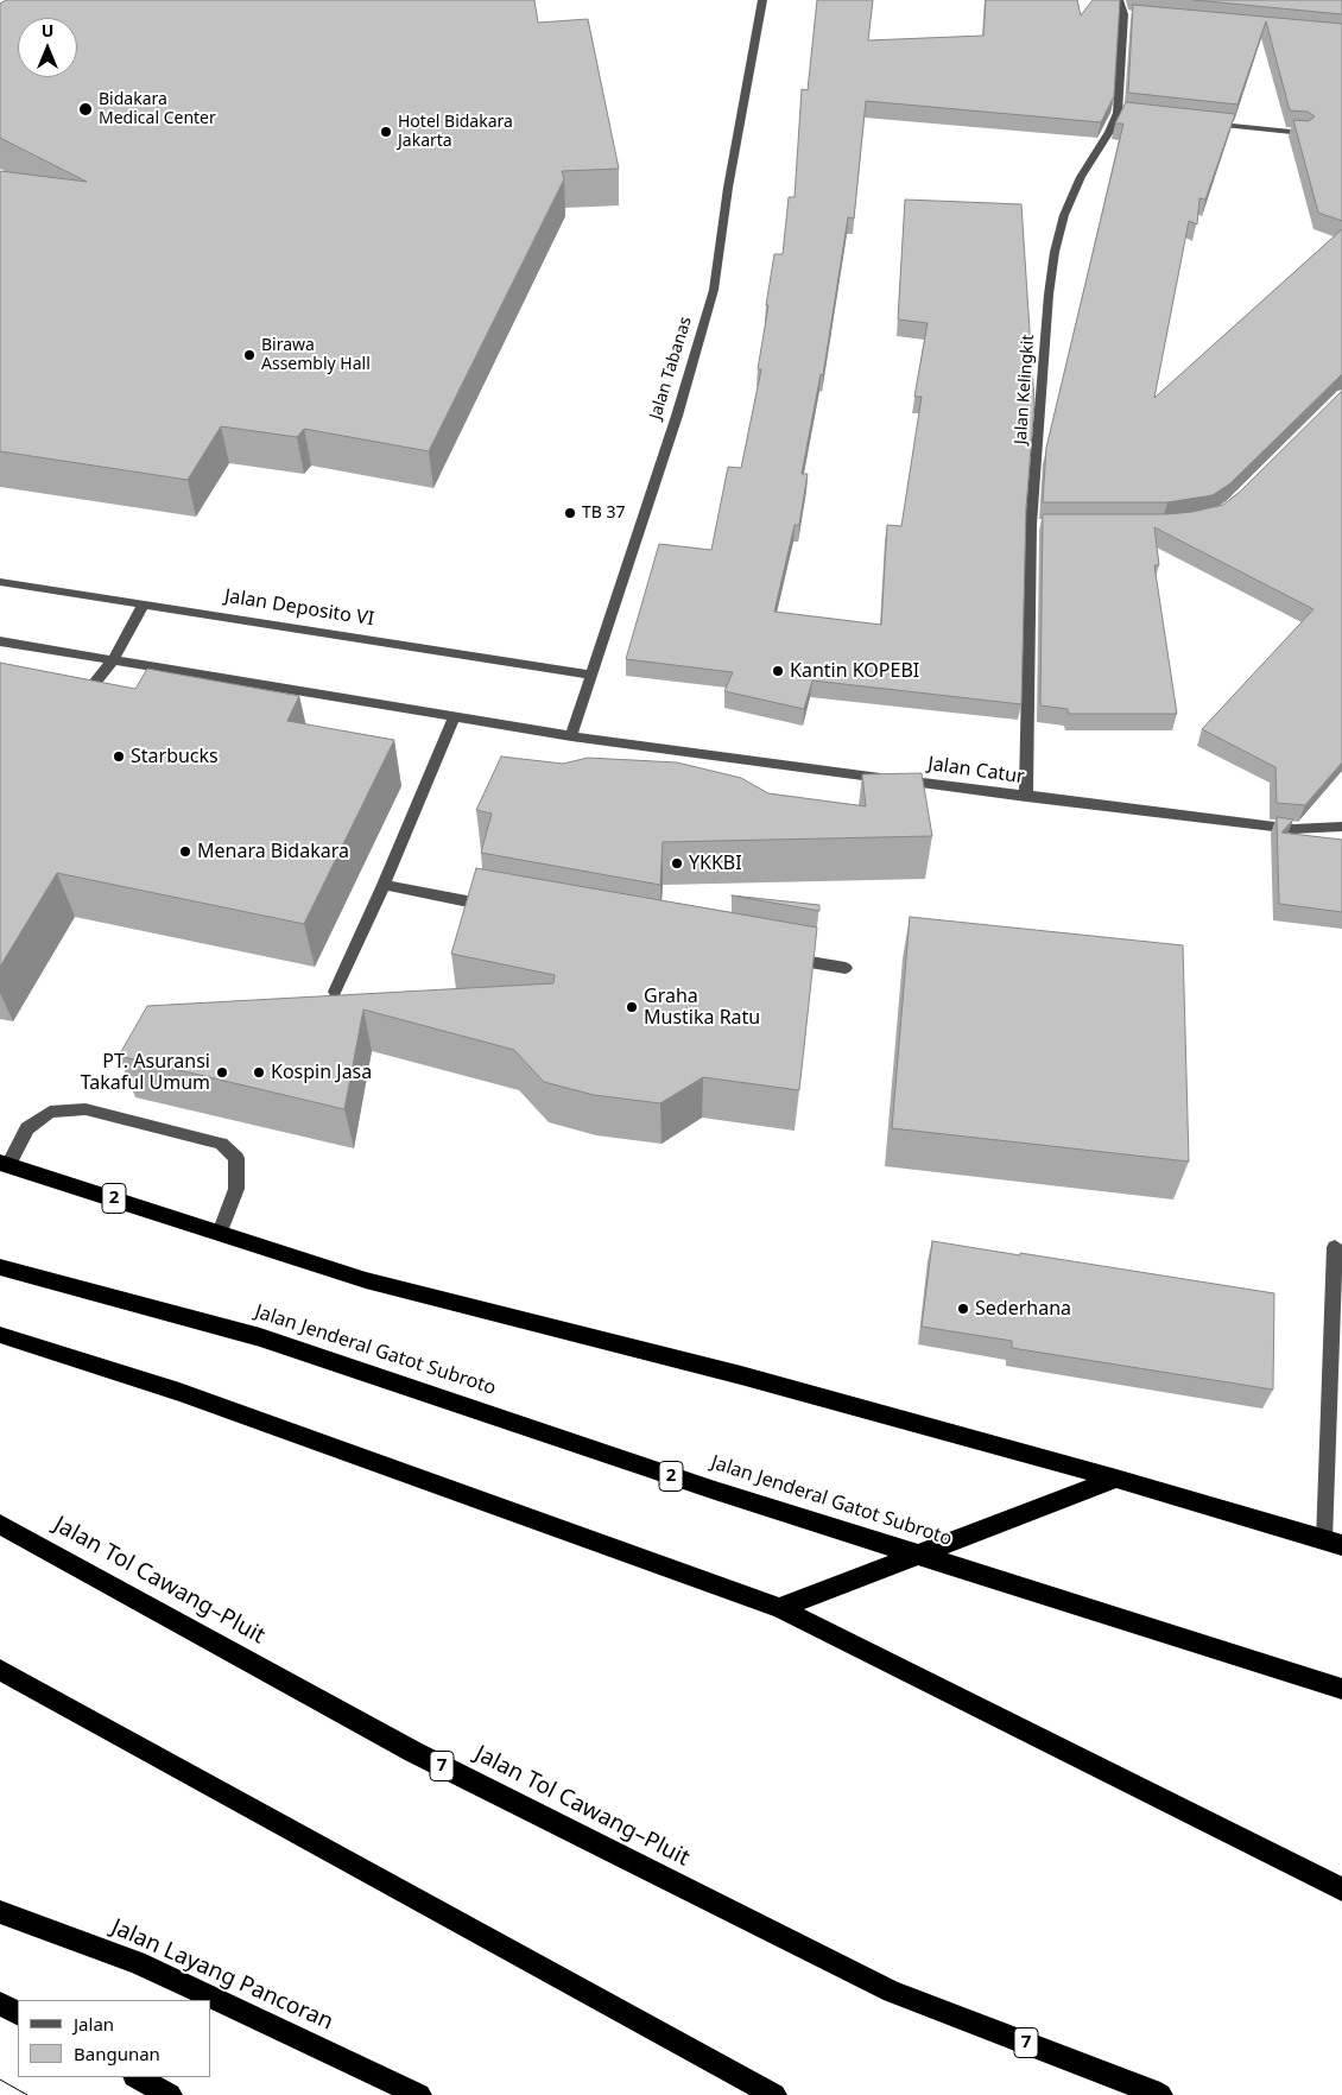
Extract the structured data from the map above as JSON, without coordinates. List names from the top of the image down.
{
  "streets": {
    "highway": [
      "2",
      "Jalan Jenderal Gatot Subroto",
      "Jalan Tol Cawang–Pluit",
      "7",
      "Jalan Layang Pancoran"
    ],
    "street": [
      "Jalan Tabanas",
      "Jalan Kelingkit",
      "Jalan Deposito VI",
      "Jalan Catur"
    ]
  },
  "crossings": [
    ["Jalan Tabanas", "Jalan Deposito VI"],
    ["Jalan Tabanas", "Jalan Catur"],
    ["Jalan Kelingkit", "Jalan Catur"]
  ],
  "places": [
    "Bidakara Medical Center",
    "Hotel Bidakara Jakarta",
    "Birawa Assembly Hall",
    "TB 37",
    "Kantin KOPEBI",
    "Starbucks",
    "Menara Bidakara",
    "YKKBI",
    "Graha Mustika Ratu",
    "PT. Asuransi Takaful Umum",
    "Kospin Jasa",
    "Sederhana"
  ],
  "legend": ["Jalan", "Bangunan"],
  "north": "top"
}
